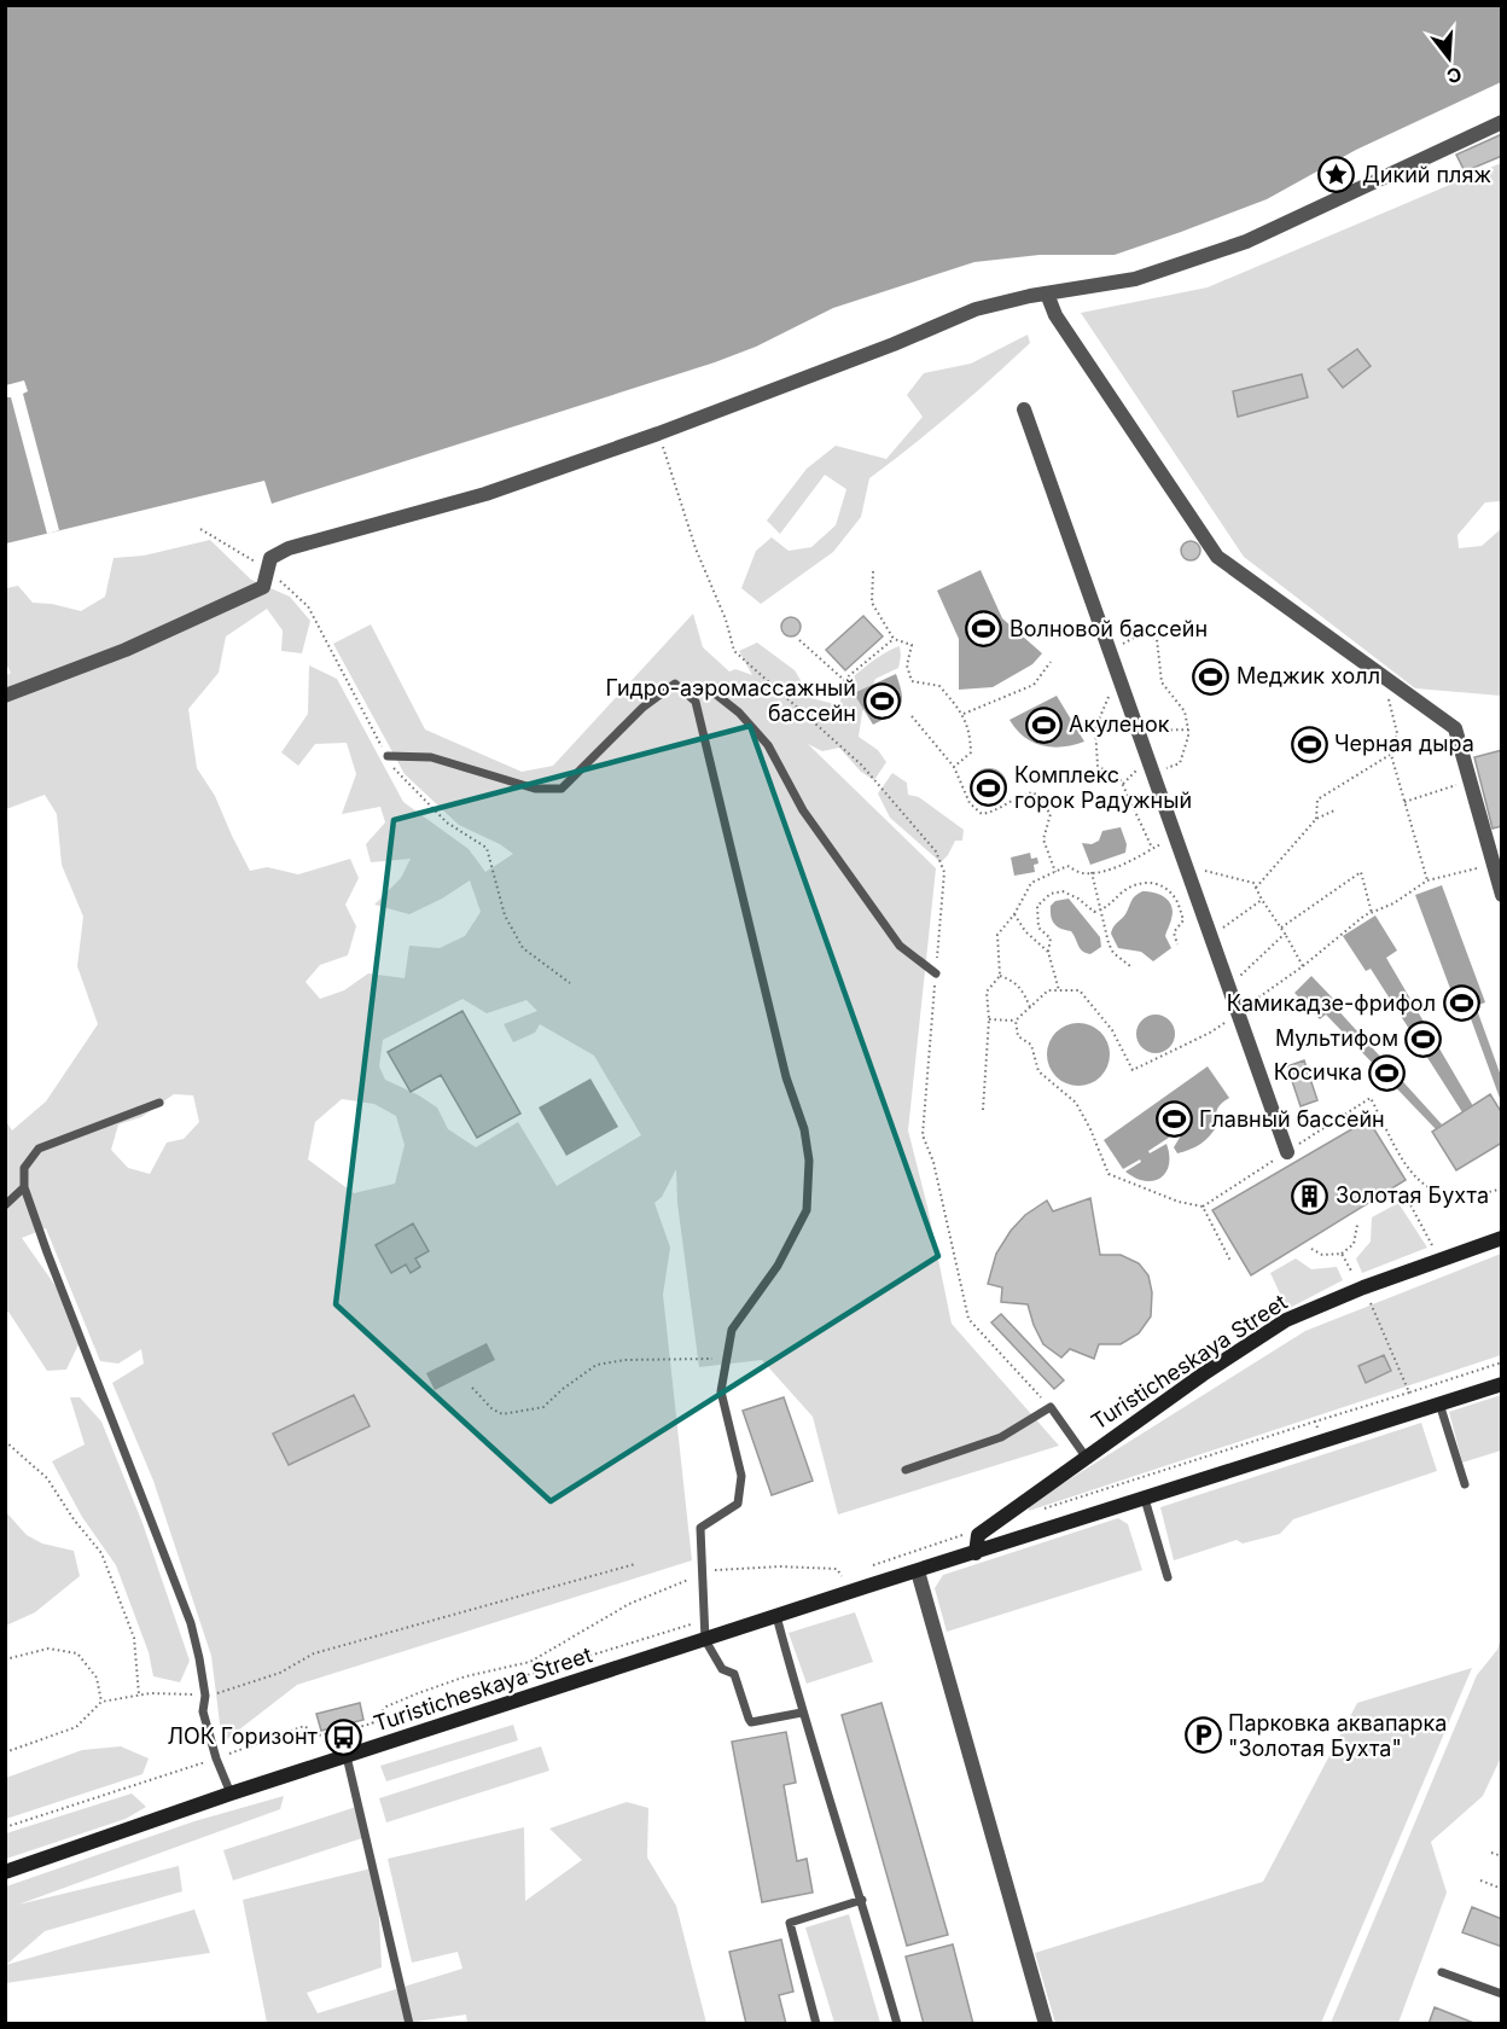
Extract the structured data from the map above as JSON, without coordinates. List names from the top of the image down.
{
  "streets": {
    "street": ["Turisticheskaya Street"]
  },
  "places": {
    "place": ["Дикий пляж"],
    "sports": [
      "Волновой бассейн",
      "Меджик холл",
      "Гидро-аэромассажный бассейн",
      "Акуленок",
      "Черная дыра",
      "Комплекс горок Радужный",
      "Камикадзе-фрифол",
      "Мультифом",
      "Косичка",
      "Главный бассейн"
    ],
    "building": ["Золотая Бухта"],
    "parking": ["Парковка аквапарка \"Золотая Бухта\""],
    "bus stop": ["ЛОК Горизонт"]
  },
  "north": "bottom"
}
